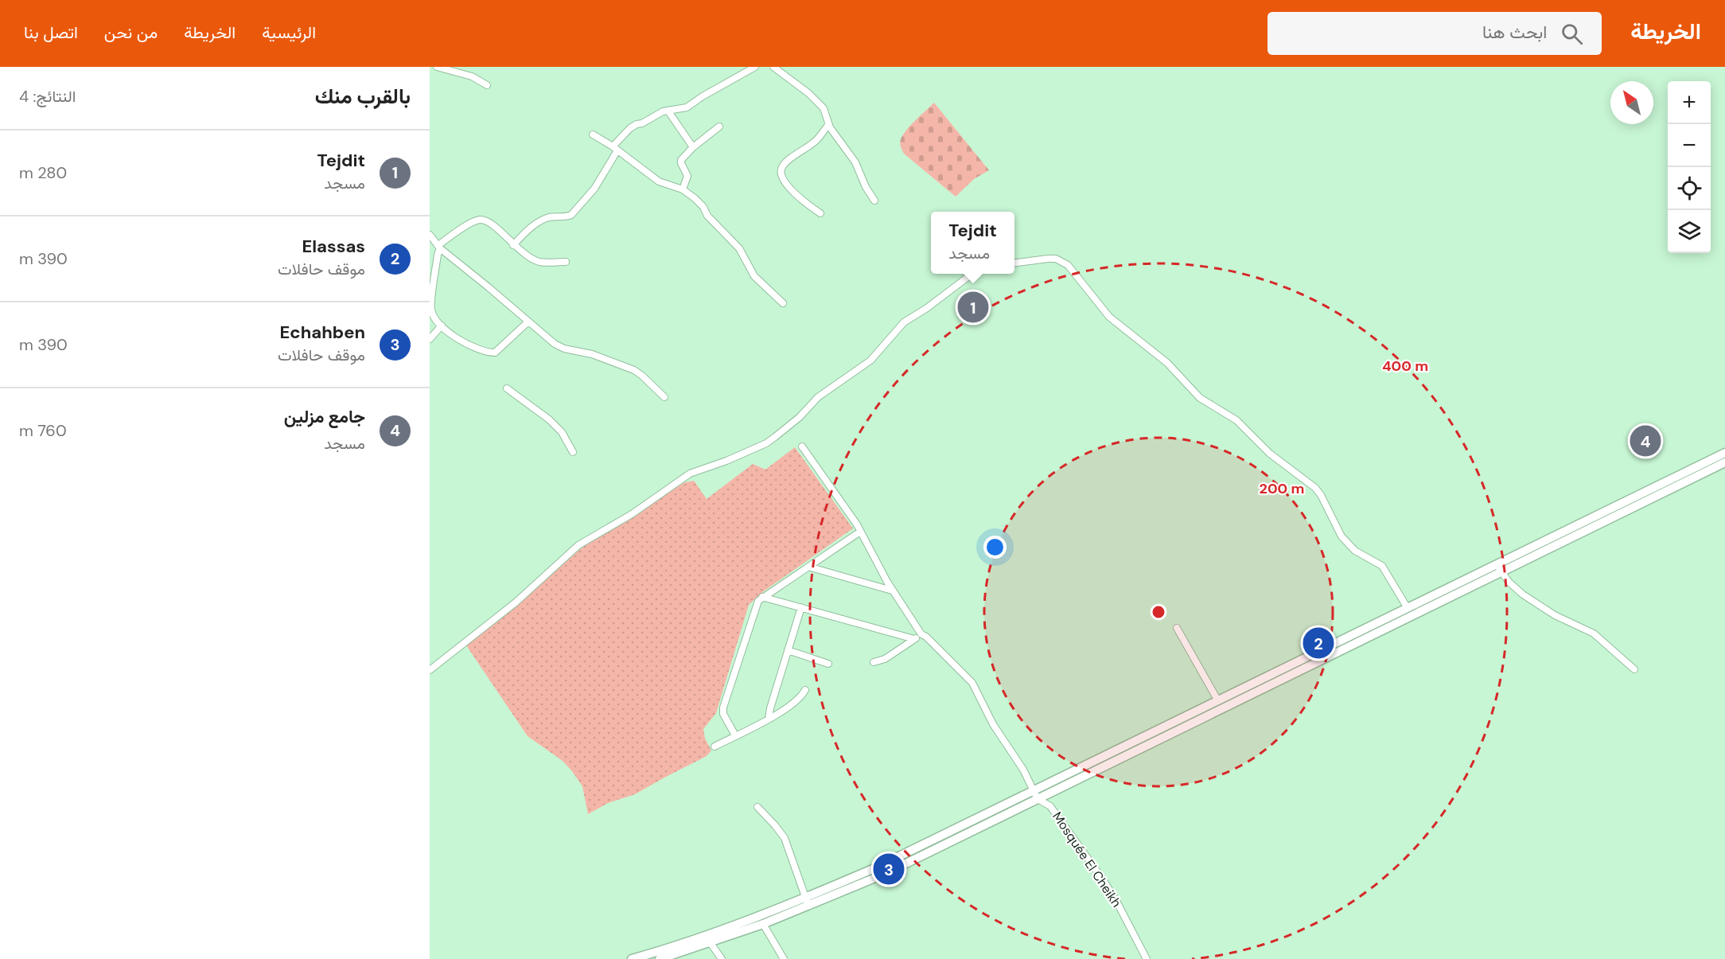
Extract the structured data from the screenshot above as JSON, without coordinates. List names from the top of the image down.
{
  "streets": {
    "street": ["Mosquée El Cheikh"]
  },
  "north": "top left",
  "page": {
    "header": "الخريطة",
    "search": "ابحث هنا",
    "nav": [
      "الرئيسية",
      "الخريطة",
      "من نحن",
      "اتصل بنا"
    ],
    "heading": ["بالقرب منك", "النتائج: 4"],
    "map_buttons": ["+", "−"],
    "list": [
      {
        "mark": "1",
        "name": "Tejdit",
        "note": "مسجد",
        "value": "280 m"
      },
      {
        "mark": "2",
        "name": "Elassas",
        "note": "موقف حافلات",
        "value": "390 m"
      },
      {
        "mark": "3",
        "name": "Echahben",
        "note": "موقف حافلات",
        "value": "390 m"
      },
      {
        "mark": "4",
        "name": "جامع مزلين",
        "note": "مسجد",
        "value": "760 m"
      }
    ],
    "popup": ["Tejdit", "مسجد"],
    "pins": [
      "1",
      "4",
      "2",
      "3"
    ]
  },
  "rings": ["400 m", "200 m"]
}
